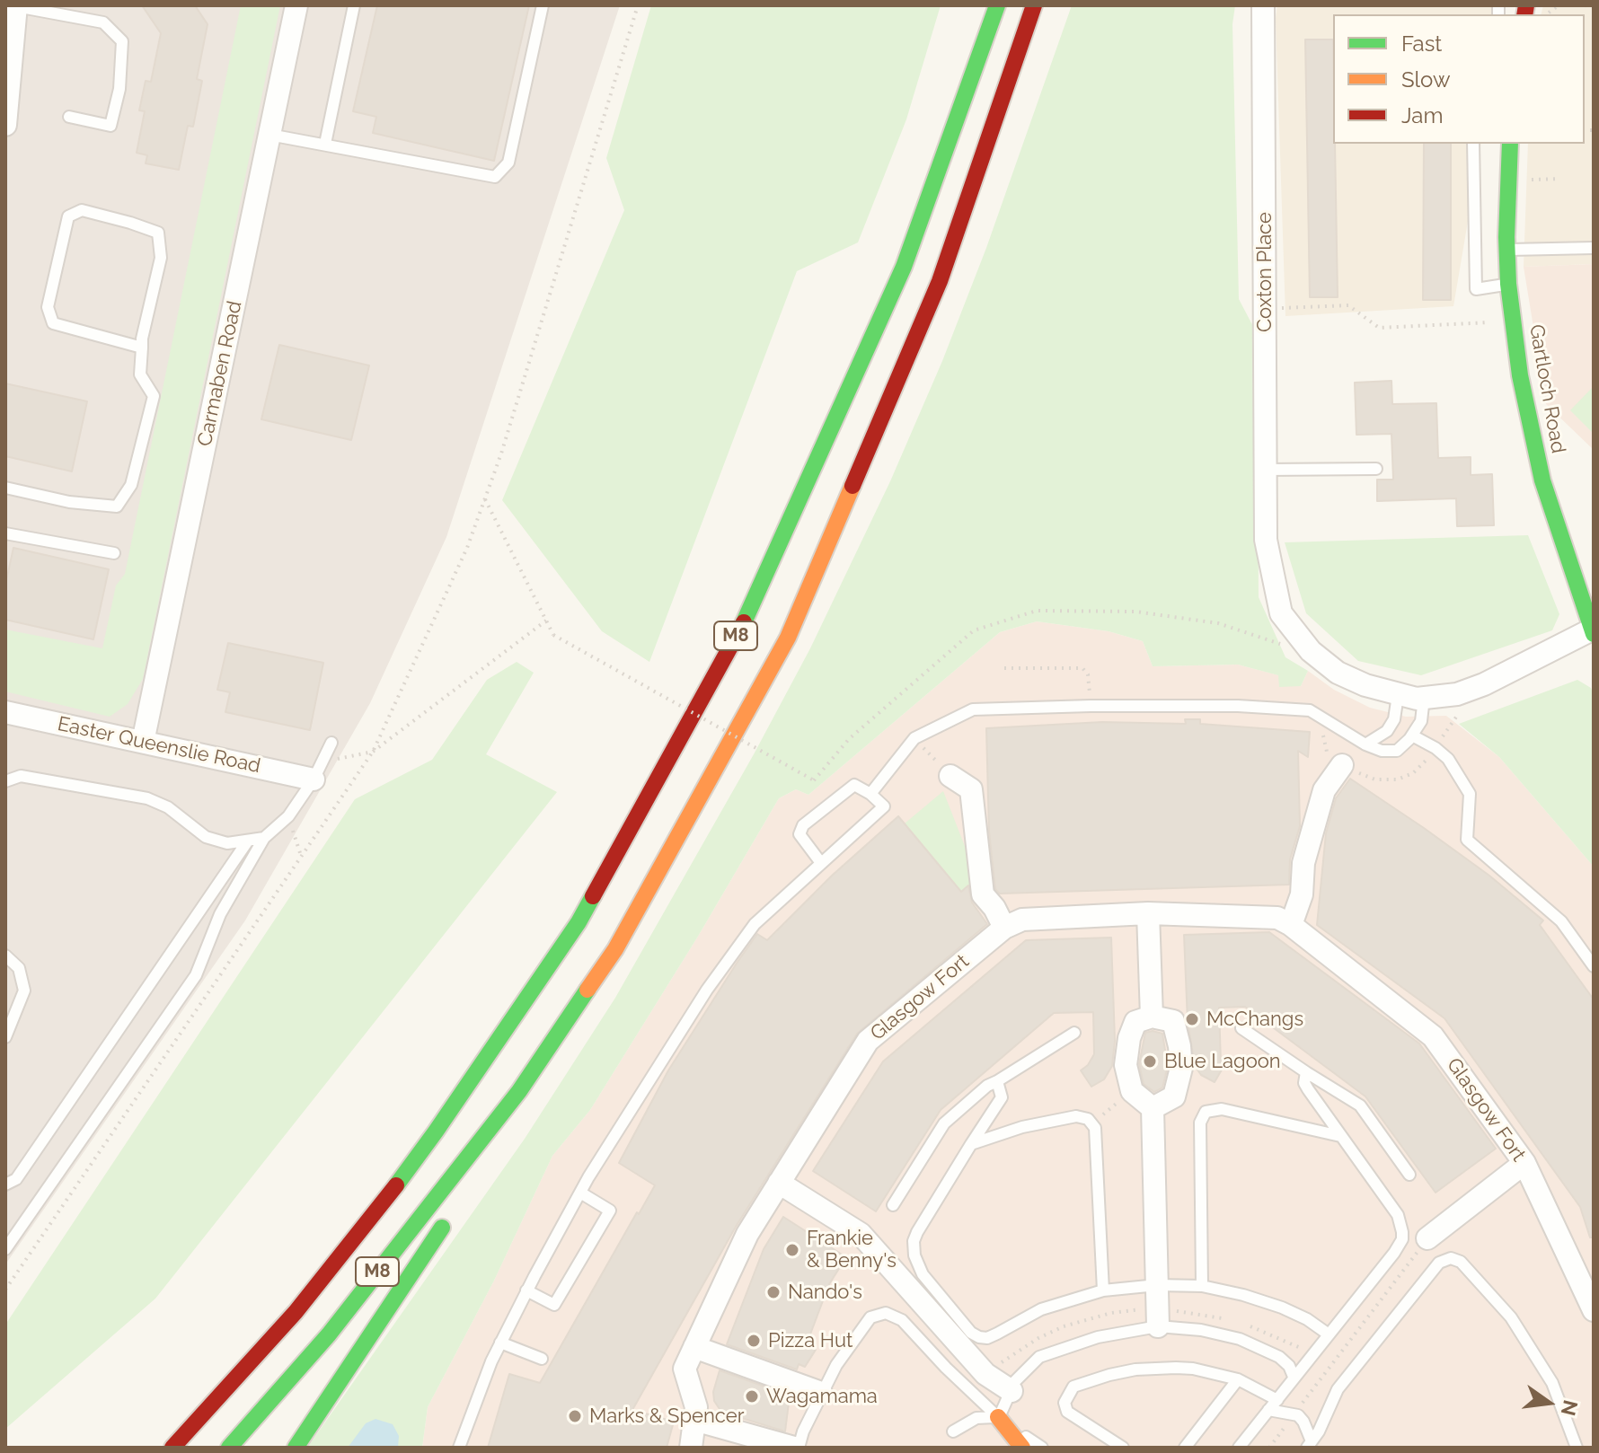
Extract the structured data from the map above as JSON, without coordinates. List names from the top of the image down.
{
  "streets": {
    "main road": ["Gartloch Road", "M8"],
    "street": [
      "Coxton Place",
      "Carmaben Road",
      "Easter Queenslie Road",
      "Glasgow Fort"
    ]
  },
  "crossings": [
    ["Coxton Place", "Gartloch Road"],
    ["Carmaben Road", "Easter Queenslie Road"]
  ],
  "places": [
    "McChangs",
    "Blue Lagoon",
    "Frankie & Benny's",
    "Nando's",
    "Pizza Hut",
    "Wagamama",
    "Marks & Spencer"
  ],
  "legend": ["Fast", "Slow", "Jam"],
  "north": "right"
}
